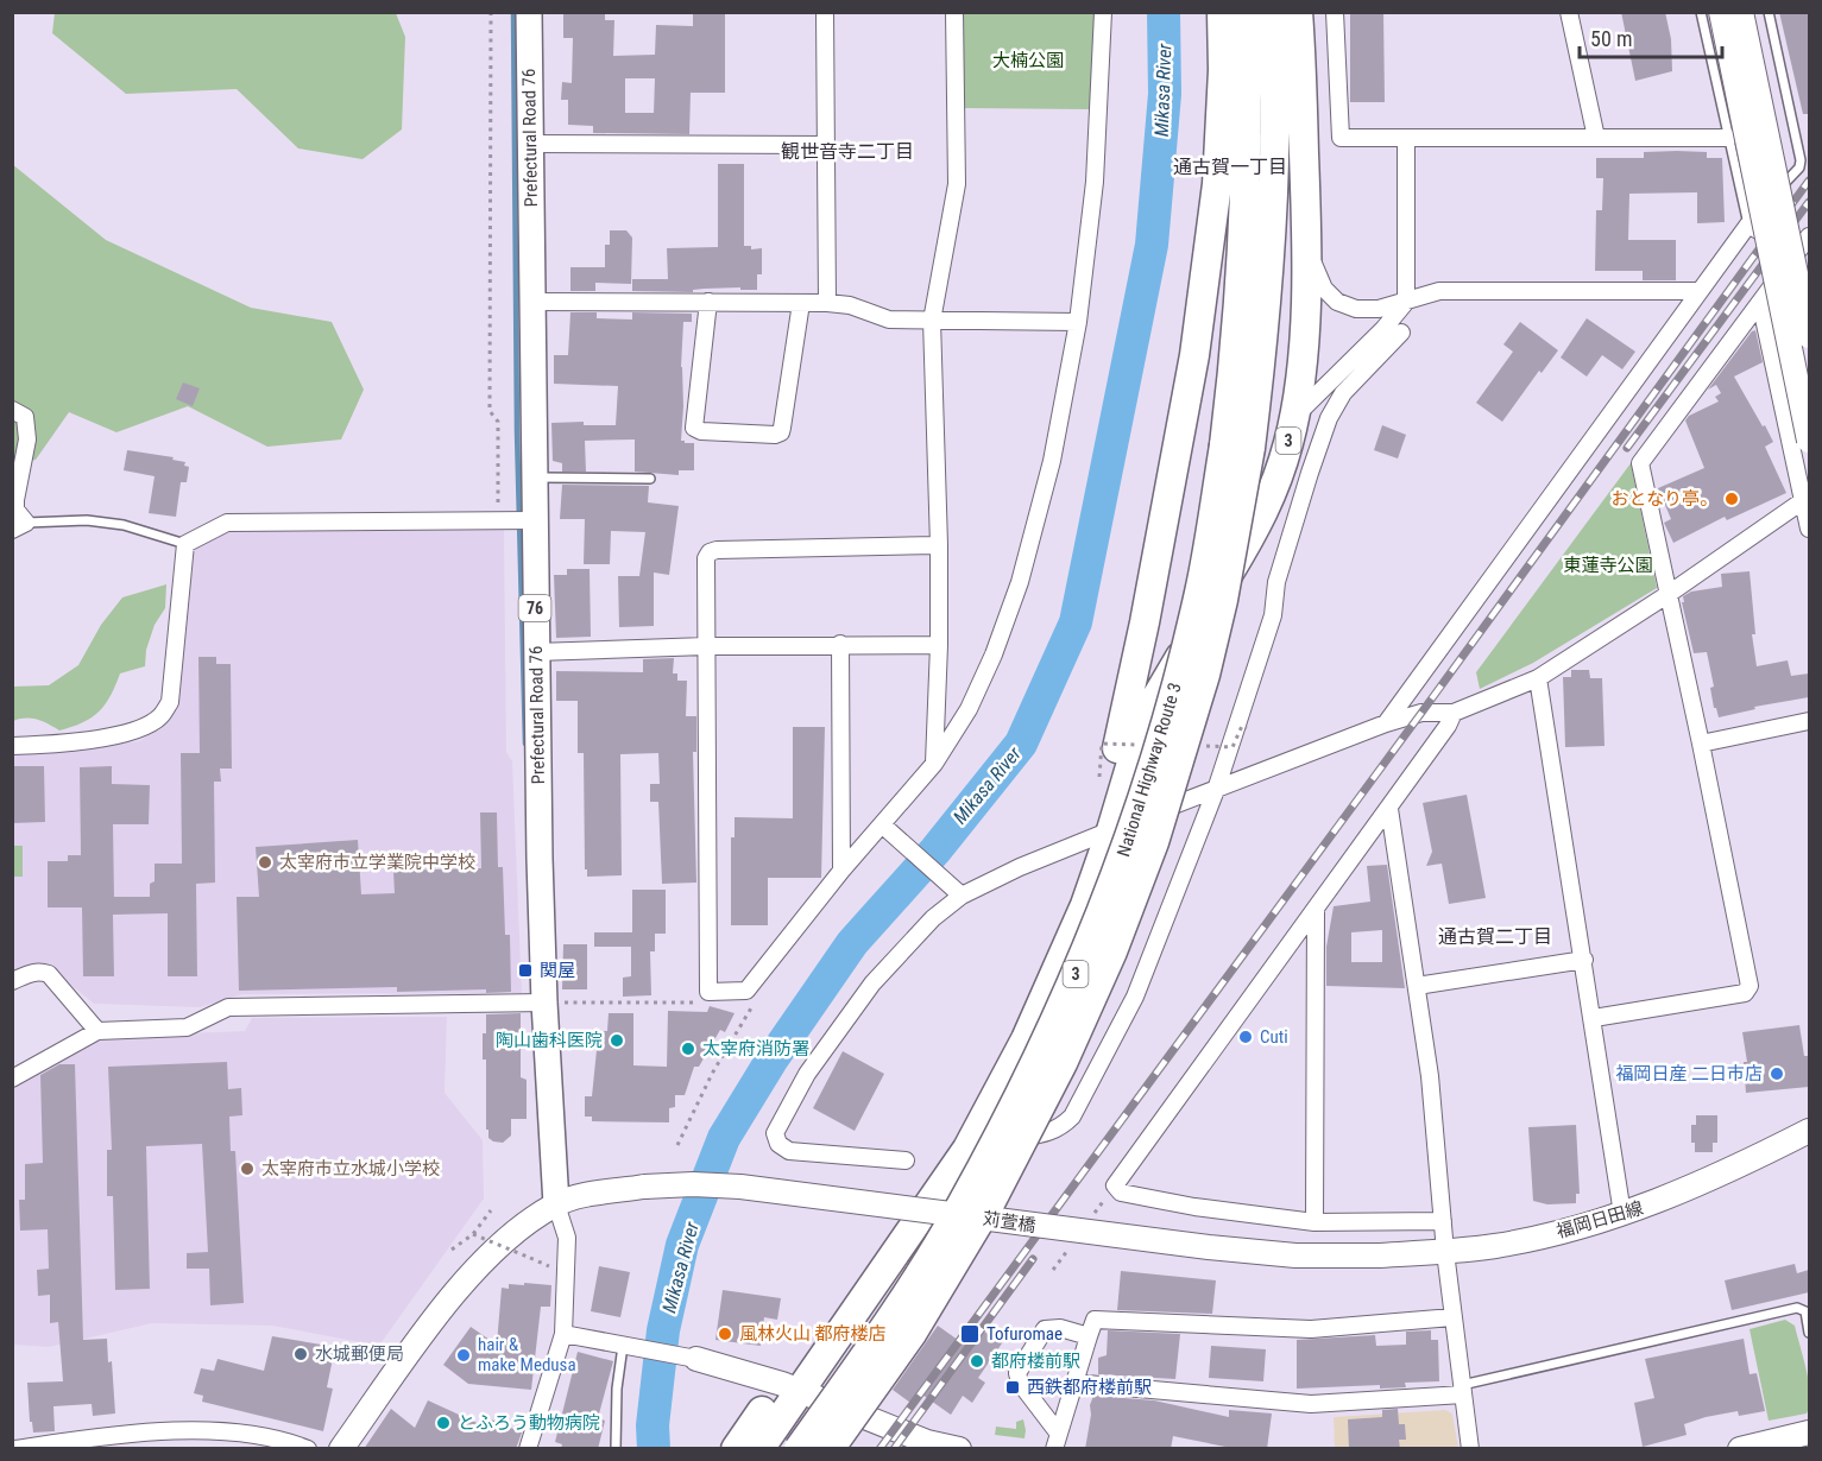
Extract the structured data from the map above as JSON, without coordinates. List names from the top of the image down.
{
  "streets": {
    "highway": ["3", "National Highway Route 3"],
    "main road": [
      "Prefectural Road 76",
      "76",
      "福岡日田線",
      "苅萱橋"
    ]
  },
  "crossings": [
    ["Prefectural Road 76", "苅萱橋"],
    ["福岡日田線", "苅萱橋"]
  ],
  "districts": ["観世音寺二丁目", "通古賀一丁目", "通古賀二丁目"],
  "water": ["Mikasa River"],
  "parks": ["大楠公園", "東蓮寺公園"],
  "places": {
    "other": [
      "おとなり亭。",
      "太宰府市立学業院中学校",
      "Cuti",
      "陶山歯科医院",
      "太宰府消防署",
      "福岡日産 二日市店",
      "太宰府市立水城小学校",
      "風林火山 都府楼店",
      "水城郵便局",
      "hair & make Medusa",
      "都府楼前駅",
      "とふろう動物病院"
    ],
    "transit": ["関屋", "Tofuromae", "西鉄都府楼前駅"]
  },
  "scale_bar": "50 m"
}
